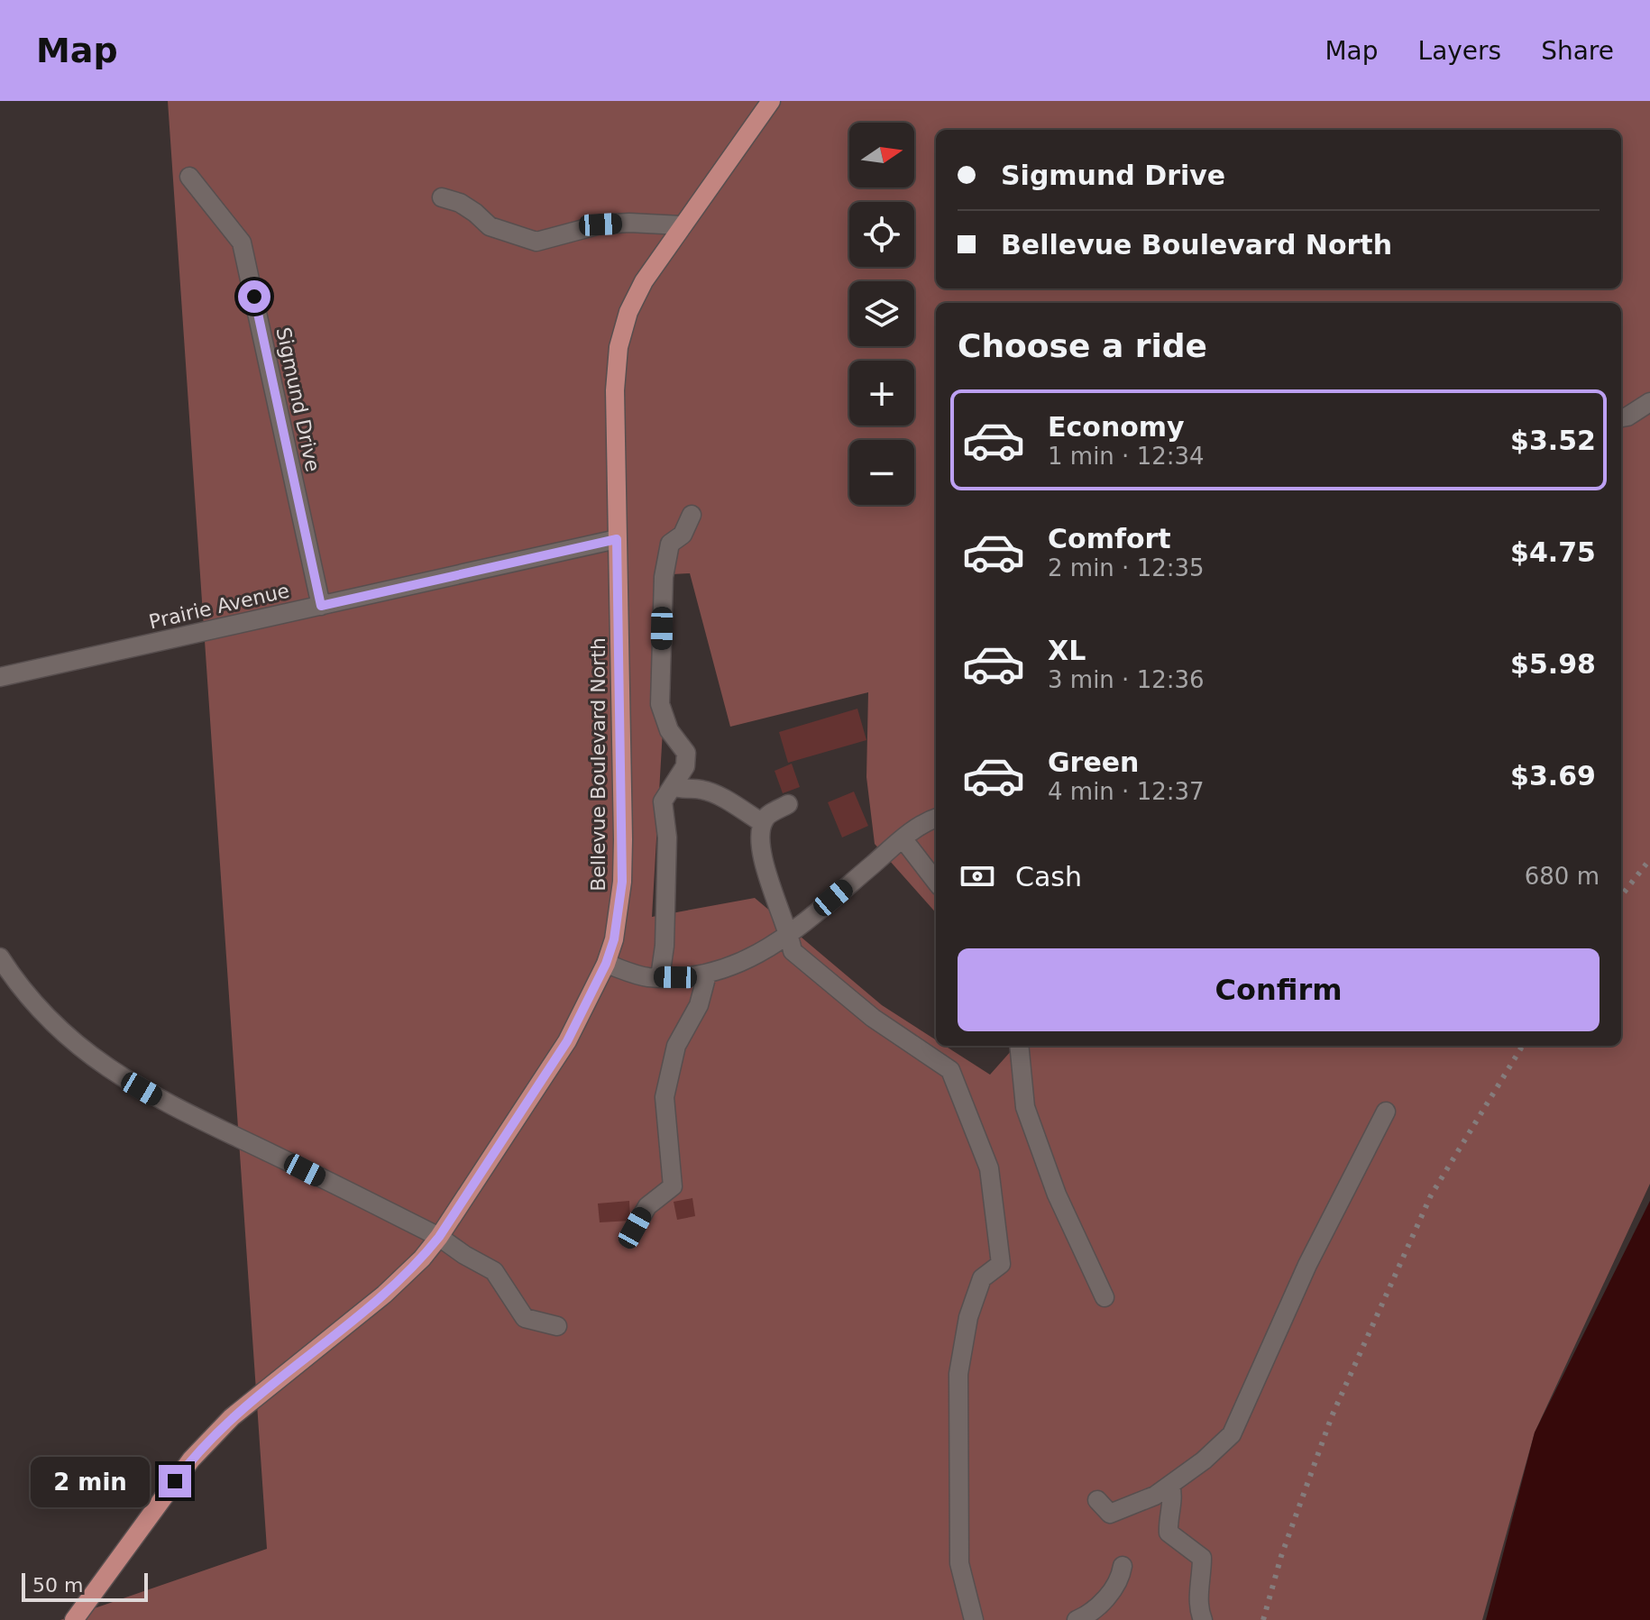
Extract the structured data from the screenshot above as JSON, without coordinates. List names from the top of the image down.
{
  "streets": {
    "main road": ["Bellevue Boulevard North"],
    "street": ["Sigmund Drive", "Prairie Avenue"]
  },
  "crossings": [
    ["Sigmund Drive", "Prairie Avenue"],
    ["Prairie Avenue", "Bellevue Boulevard North"]
  ],
  "scale_bar": "50 m",
  "north": "right",
  "page": {
    "header": "Map",
    "nav": ["Map", "Layers", "Share"],
    "map_buttons": ["+", "−"],
    "banner": ["Sigmund Drive", "Bellevue Boulevard North"],
    "heading": "Choose a ride",
    "list": [
      {
        "name": "Economy",
        "note": "1 min · 12:34",
        "value": "$3.52"
      },
      {
        "name": "Comfort",
        "note": "2 min · 12:35",
        "value": "$4.75"
      },
      {
        "name": "XL",
        "note": "3 min · 12:36",
        "value": "$5.98"
      },
      {
        "name": "Green",
        "note": "4 min · 12:37",
        "value": "$3.69"
      }
    ],
    "pay": ["Cash", "680 m"],
    "buttons": "Confirm",
    "bubble": "2 min",
    "scale": "50 m"
  }
}
